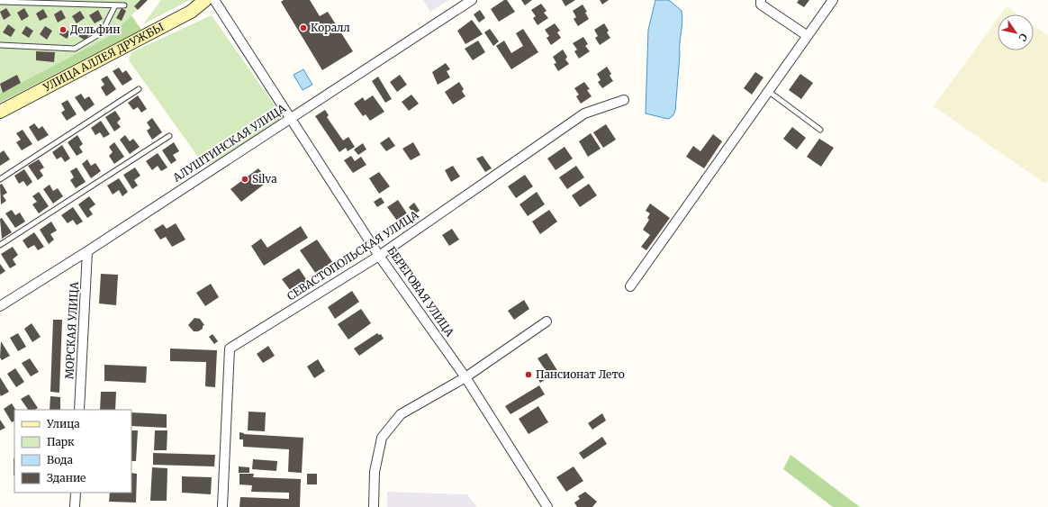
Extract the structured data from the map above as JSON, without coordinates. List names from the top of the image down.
{
  "streets": {
    "main road": ["УЛИЦА АЛЛЕЯ ДРУЖБЫ"],
    "street": [
      "АЛУШТИНСКАЯ УЛИЦА",
      "СЕВАСТОПОЛЬСКАЯ УЛИЦА",
      "БЕРЕГОВАЯ УЛИЦА",
      "МОРСКАЯ УЛИЦА"
    ]
  },
  "crossings": [
    ["АЛУШТИНСКАЯ УЛИЦА", "БЕРЕГОВАЯ УЛИЦА"],
    ["АЛУШТИНСКАЯ УЛИЦА", "МОРСКАЯ УЛИЦА"],
    ["СЕВАСТОПОЛЬСКАЯ УЛИЦА", "БЕРЕГОВАЯ УЛИЦА"]
  ],
  "places": [
    "Коралл",
    "Дельфин",
    "Silva",
    "Пансионат Лето"
  ],
  "legend": [
    "Улица",
    "Парк",
    "Вода",
    "Здание"
  ],
  "north": "bottom right"
}
